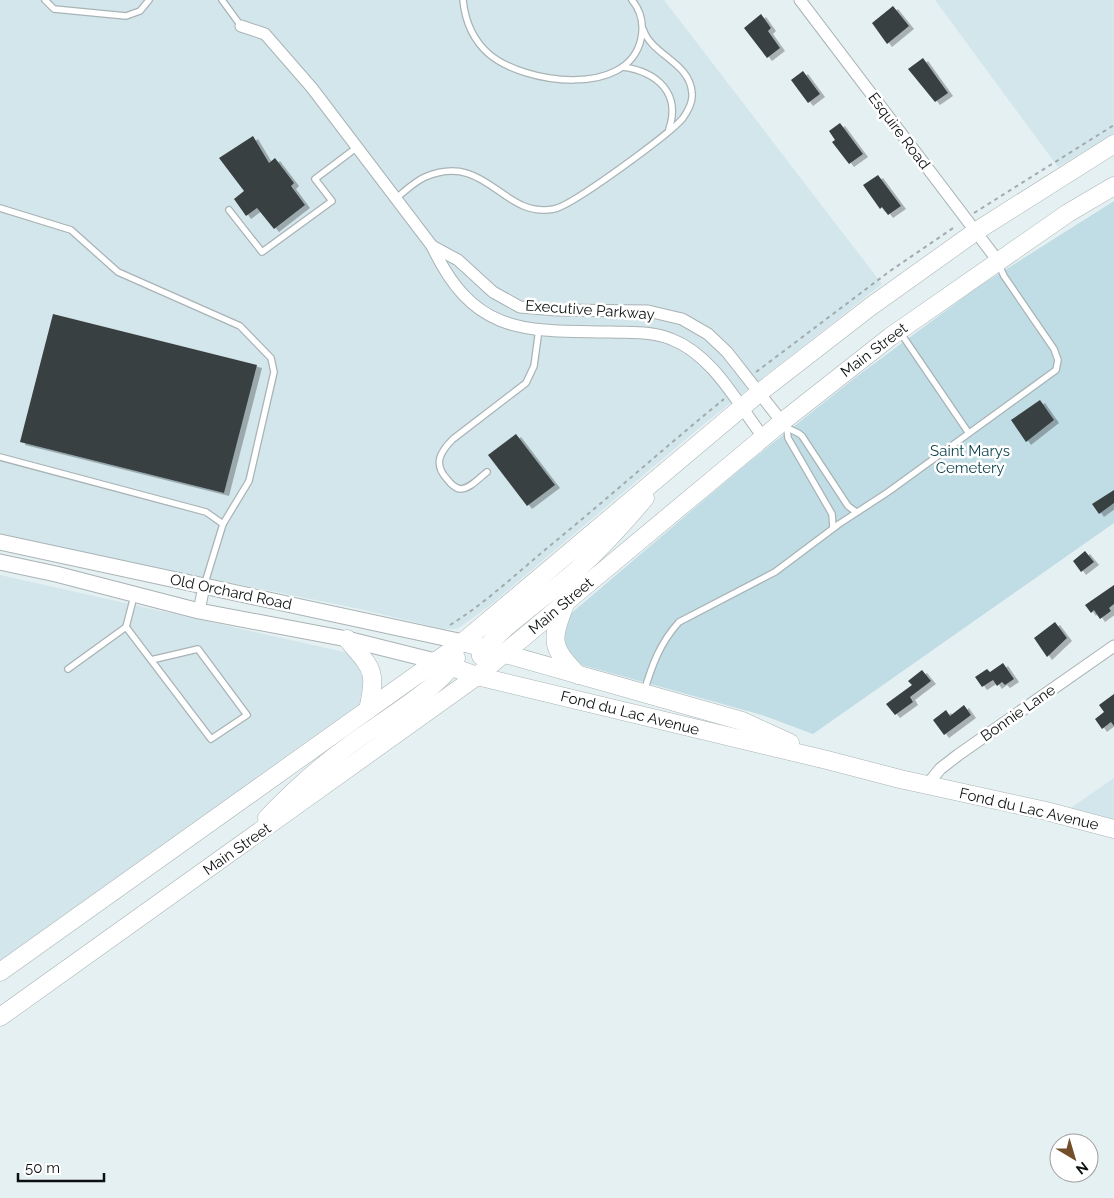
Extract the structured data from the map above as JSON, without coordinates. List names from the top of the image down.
{
  "streets": {
    "main road": ["Main Street", "Fond du Lac Avenue"],
    "street": [
      "Esquire Road",
      "Executive Parkway",
      "Old Orchard Road",
      "Bonnie Lane"
    ]
  },
  "crossings": [
    ["Esquire Road", "Main Street"],
    ["Executive Parkway", "Main Street"],
    ["Main Street", "Fond du Lac Avenue"],
    ["Old Orchard Road", "Fond du Lac Avenue"],
    ["Fond du Lac Avenue", "Bonnie Lane"]
  ],
  "parks": ["Saint Marys Cemetery"],
  "scale_bar": "50 m",
  "north": "bottom right"
}
